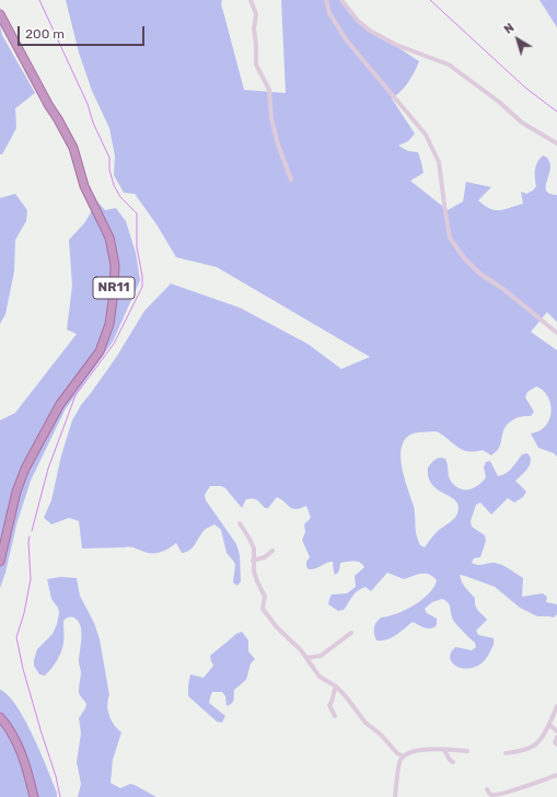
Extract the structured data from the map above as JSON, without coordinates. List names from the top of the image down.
{
  "streets": {
    "highway": ["NR11"]
  },
  "scale_bar": "200 m",
  "north": "top left"
}
